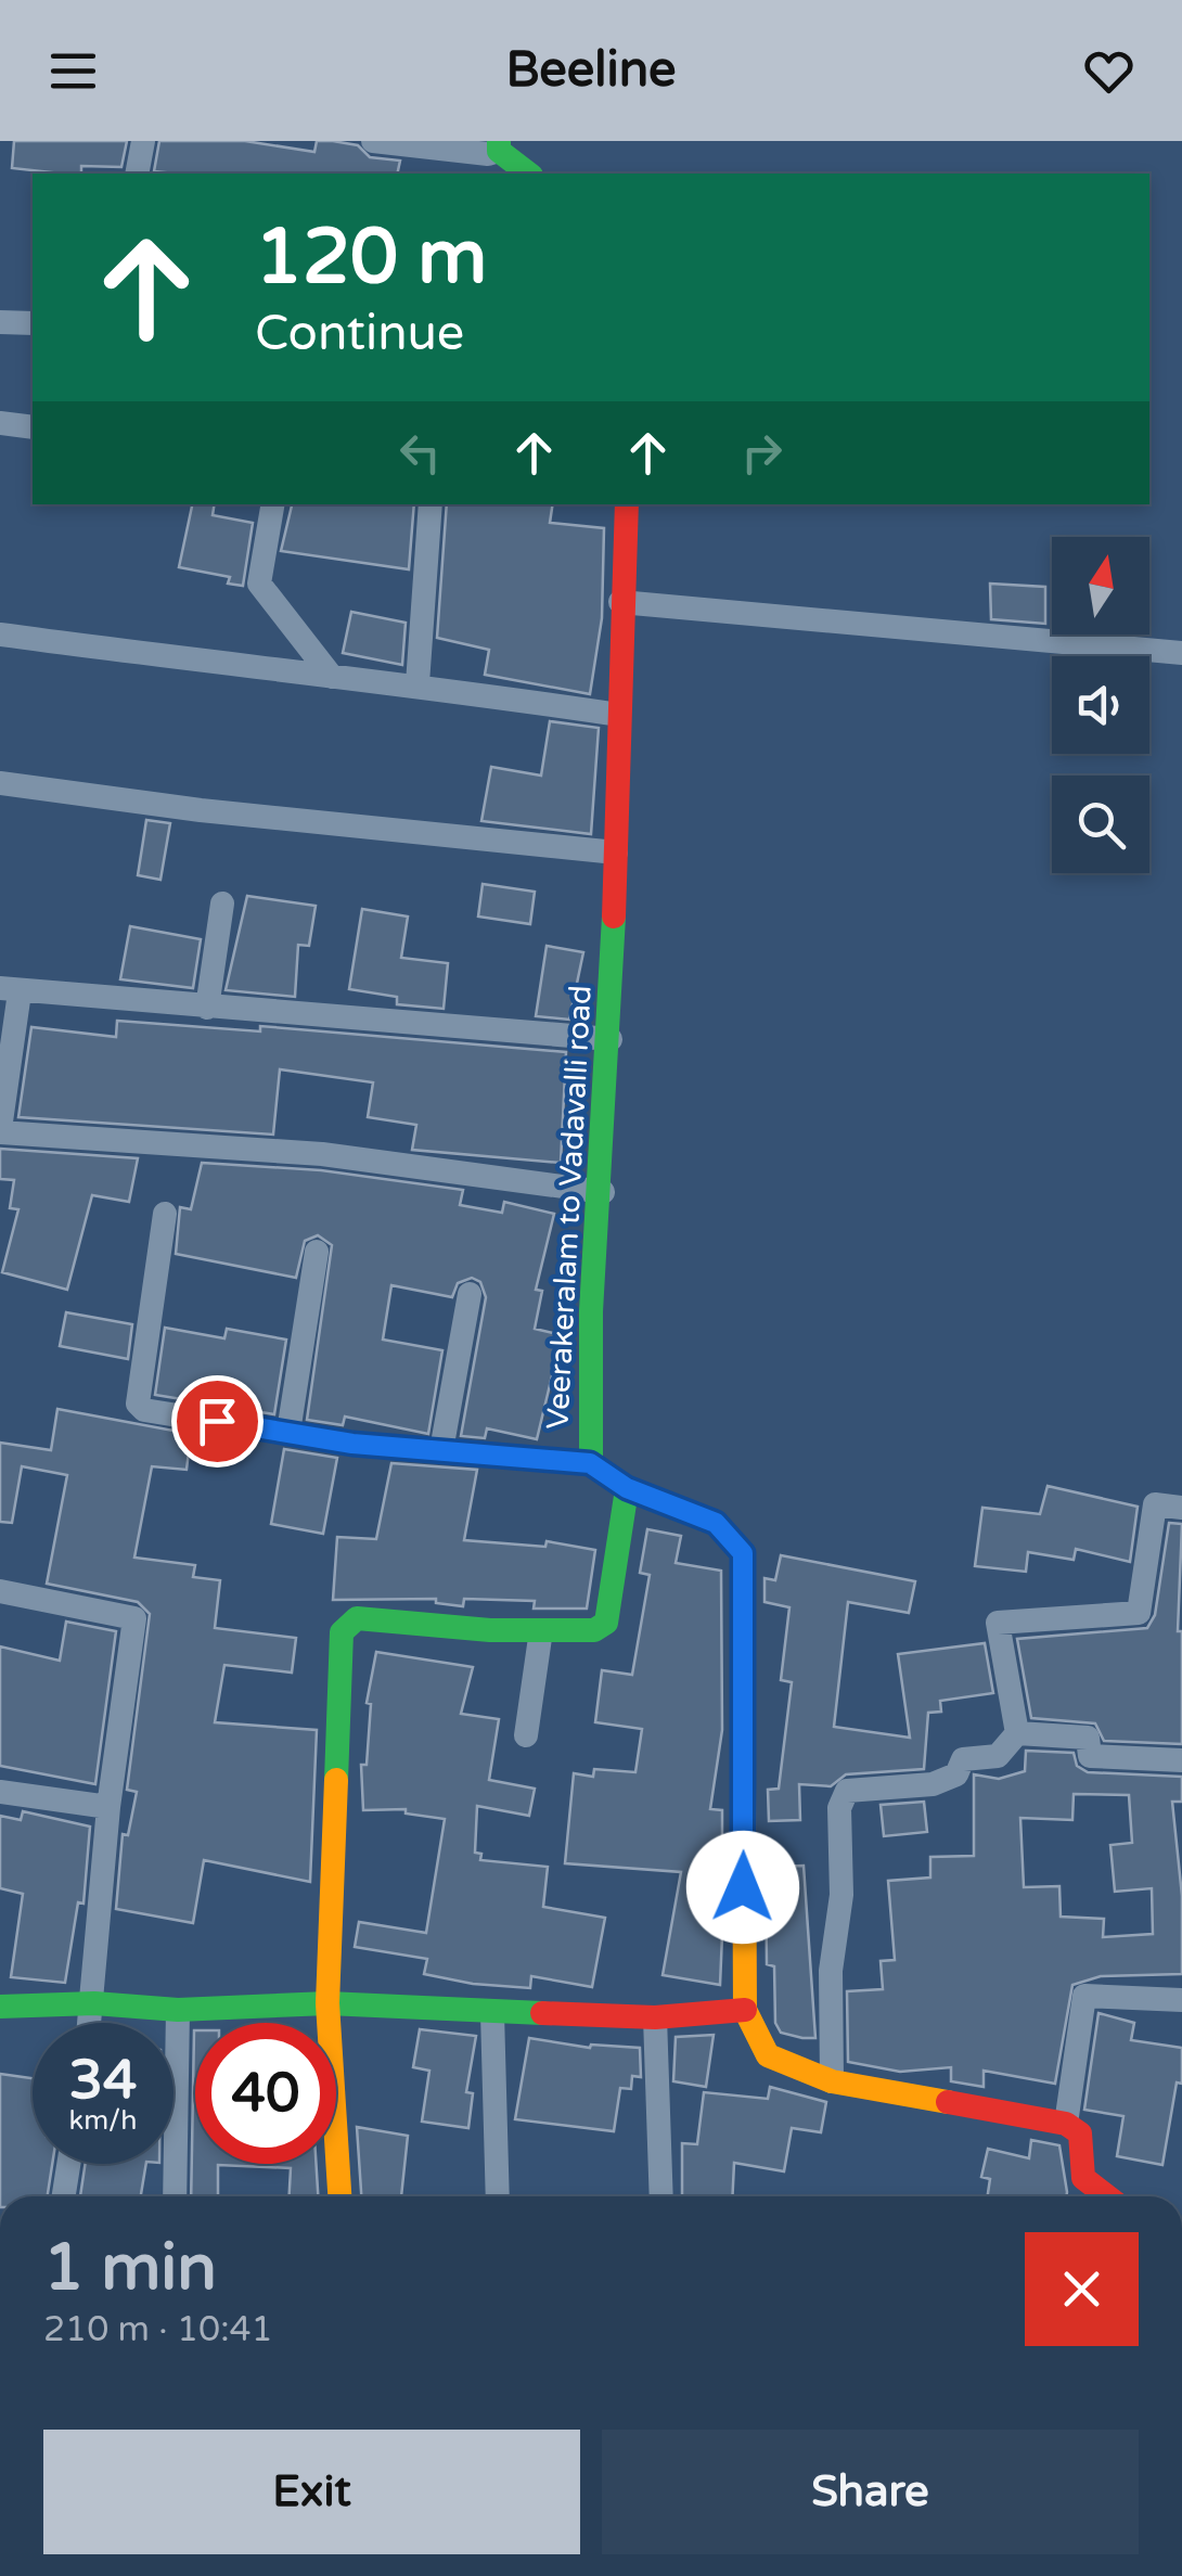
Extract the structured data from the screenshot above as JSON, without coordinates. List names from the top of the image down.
{
  "streets": {
    "street": ["Veerakeralam to Vadavalli road"]
  },
  "north": "top",
  "page": {
    "header": "Beeline",
    "turn": ["120 m", "Continue"],
    "speed": "34 km/h",
    "limit": "40",
    "heading": ["1 min", "210 m · 10:41"],
    "buttons": ["Exit", "Share"]
  }
}
